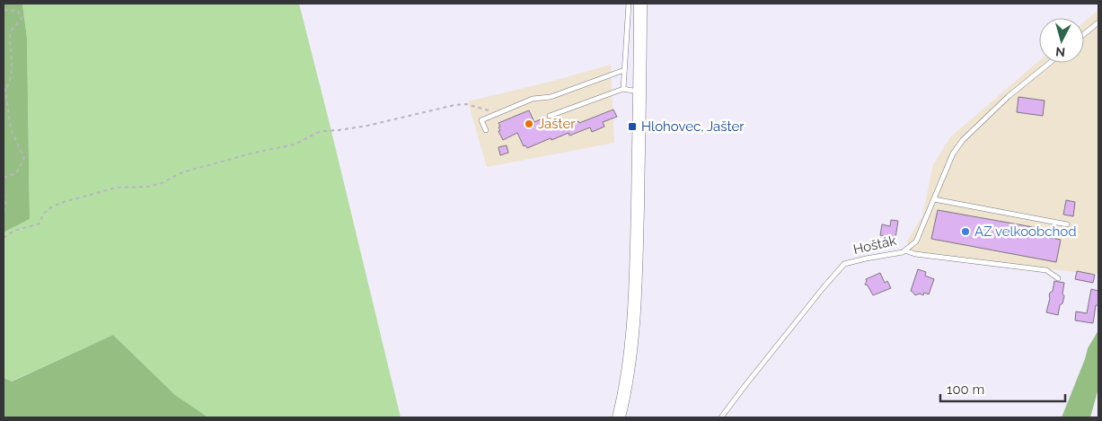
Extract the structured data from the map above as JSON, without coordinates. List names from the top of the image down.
{
  "streets": {
    "lane": ["Hošták"]
  },
  "places": {
    "other": ["Jašter", "AZ velkoobchod"],
    "transit": ["Hlohovec, Jašter"]
  },
  "scale_bar": "100 m",
  "north": "bottom"
}
